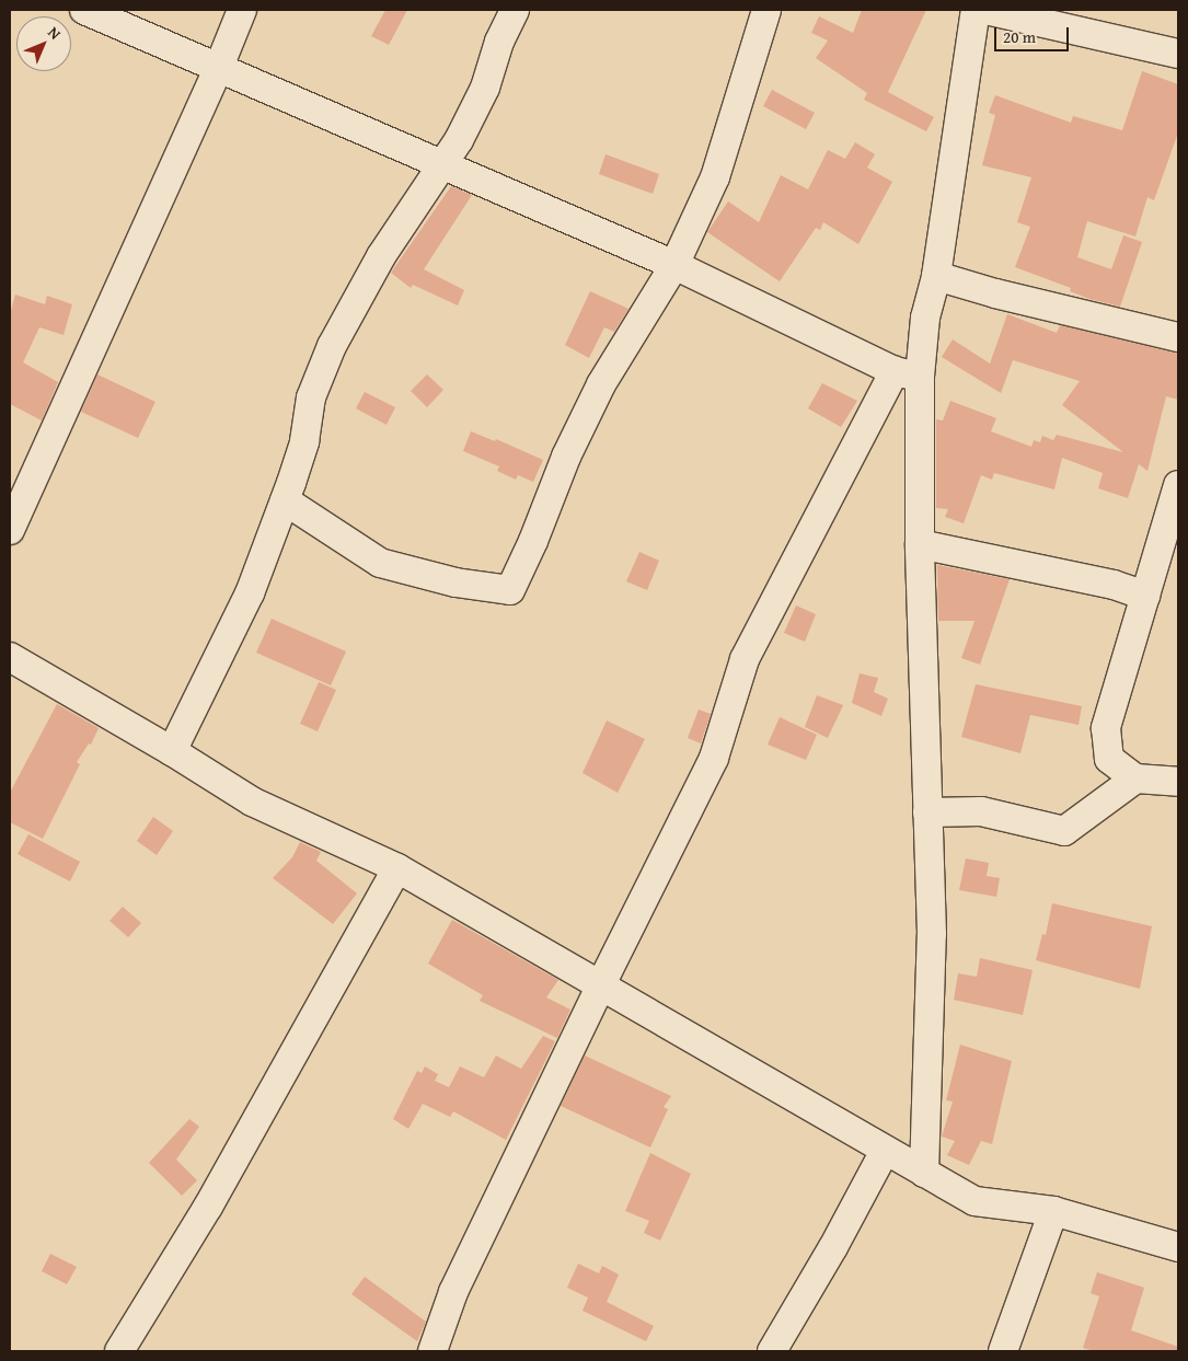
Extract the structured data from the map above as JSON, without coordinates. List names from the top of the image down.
{
  "scale_bar": "20 m",
  "north": "top right"
}
